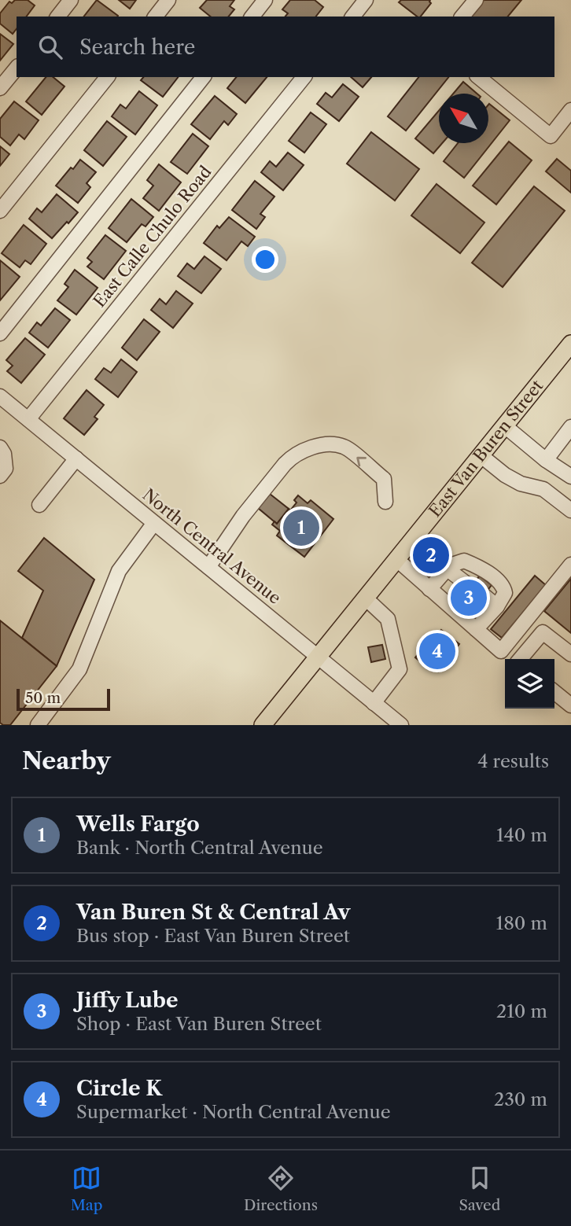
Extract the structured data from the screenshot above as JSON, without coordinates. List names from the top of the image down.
{
  "streets": {
    "main road": ["East Van Buren Street"],
    "street": ["East Calle Chulo Road", "North Central Avenue"]
  },
  "crossings": [
    ["East Calle Chulo Road", "North Central Avenue"],
    ["East Van Buren Street", "North Central Avenue"]
  ],
  "scale_bar": "50 m",
  "north": "top left",
  "page": {
    "search": "Search here",
    "pins": [
      "1",
      "2",
      "3",
      "4"
    ],
    "scale": "50 m",
    "heading": ["Nearby", "4 results"],
    "list": [
      {
        "mark": "1",
        "name": "Wells Fargo",
        "note": "Bank · North Central Avenue",
        "value": "140 m"
      },
      {
        "mark": "2",
        "name": "Van Buren St & Central Av",
        "note": "Bus stop · East Van Buren Street",
        "value": "180 m"
      },
      {
        "mark": "3",
        "name": "Jiffy Lube",
        "note": "Shop · East Van Buren Street",
        "value": "210 m"
      },
      {
        "mark": "4",
        "name": "Circle K",
        "note": "Supermarket · North Central Avenue",
        "value": "230 m"
      }
    ],
    "nav": ["Map", "Directions", "Saved"]
  }
}
